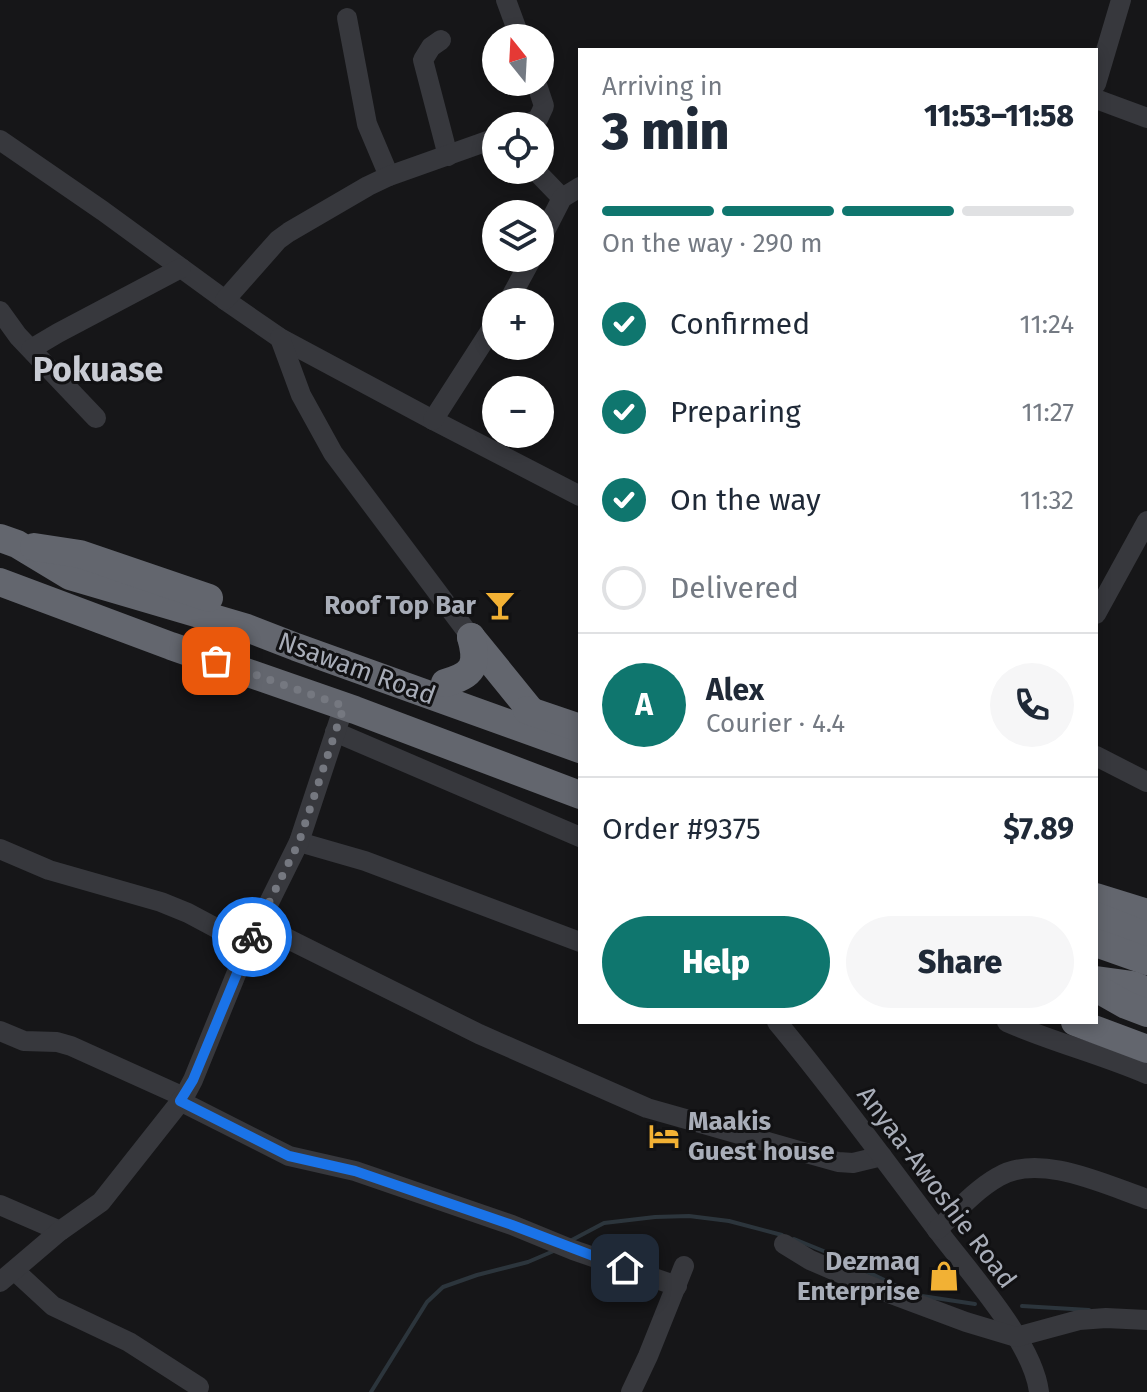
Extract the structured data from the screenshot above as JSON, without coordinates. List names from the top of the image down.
{
  "streets": {
    "highway": ["Nsawam Road"],
    "street": ["Anyaa-Awoshie Road"]
  },
  "districts": ["Pokuase"],
  "places": {
    "bar": ["Roof Top Bar"],
    "hotel": ["Maakis Guest house"],
    "shop": ["Dezmaq Enterprise"]
  },
  "north": "top",
  "page": {
    "map_buttons": ["+", "−"],
    "heading": ["3 min", "Arriving in", "11:53–11:58"],
    "panel": [
      "Alex",
      "Courier · 4.4",
      "Order #9375",
      "$7.89"
    ],
    "bar": "On the way · 290 m",
    "list": [
      ["Confirmed", "11:24"],
      ["Preparing", "11:27"],
      ["On the way", "11:32"],
      "Delivered"
    ],
    "round": "A",
    "buttons": ["Help", "Share"]
  }
}
